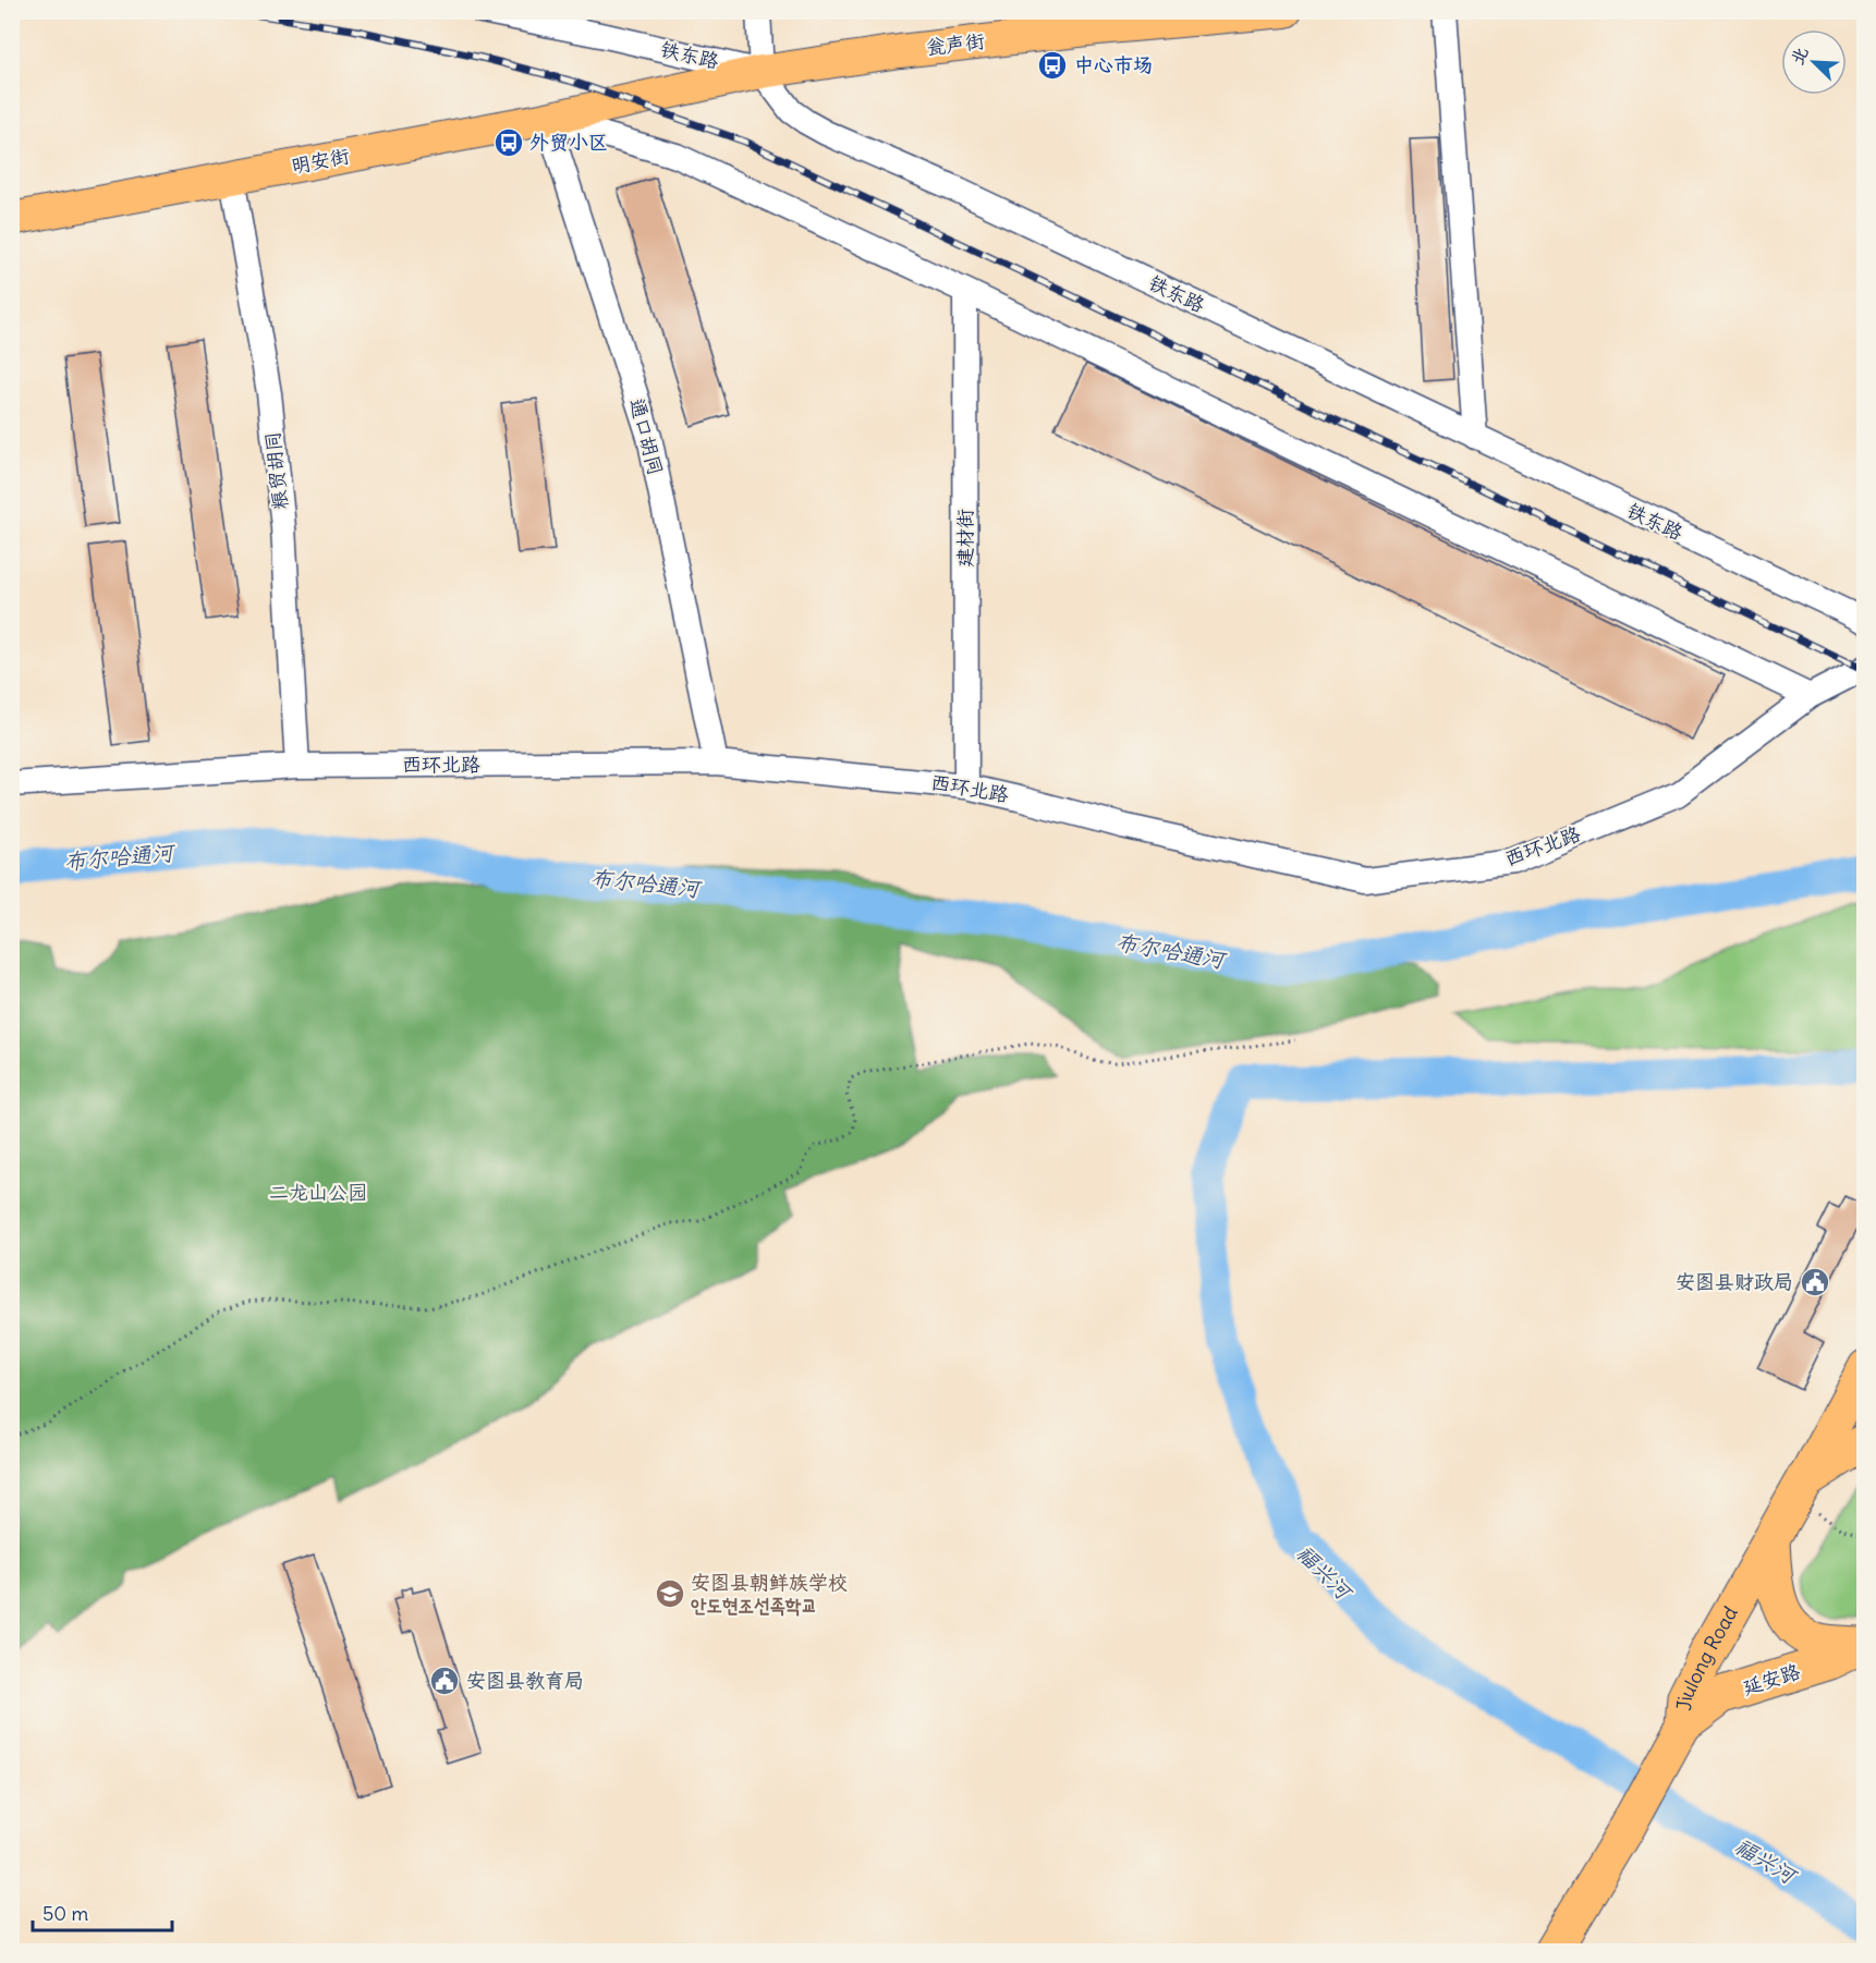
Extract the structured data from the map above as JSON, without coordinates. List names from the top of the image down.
{
  "streets": {
    "highway": ["Jiulong Road", "延安路"],
    "main road": ["瓮声街", "明安街"],
    "street": [
      "铁东路",
      "通口胡同",
      "粮贸胡同",
      "建材街",
      "西环北路"
    ]
  },
  "crossings": [
    ["瓮声街", "铁东路"],
    ["瓮声街", "明安街"],
    ["明安街", "通口胡同"],
    ["明安街", "粮贸胡同"],
    ["通口胡同", "西环北路"],
    ["粮贸胡同", "西环北路"],
    ["建材街", "西环北路"],
    ["Jiulong Road", "延安路"]
  ],
  "water": ["布尔哈通河", "福兴河"],
  "parks": ["二龙山公园"],
  "places": {
    "bus stop": ["中心市场", "外贸小区"],
    "public building": ["安图县财政局", "安图县教育局"],
    "school or university": ["安图县朝鲜族学校 안도현조선족학교"]
  },
  "scale_bar": "50 m",
  "north": "top left"
}
